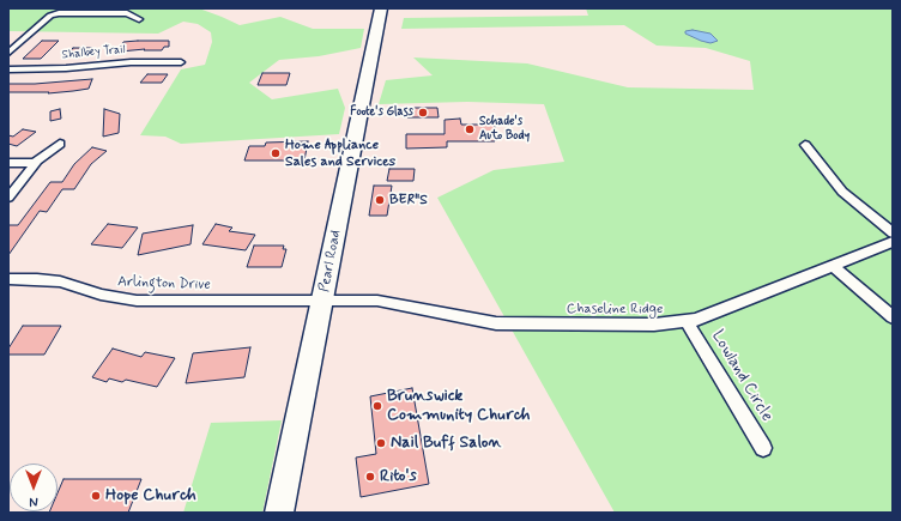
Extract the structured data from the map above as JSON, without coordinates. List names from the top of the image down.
{
  "streets": {
    "main road": ["Pearl Road"],
    "street": [
      "Shalbey Trail",
      "Arlington Drive",
      "Chaseline Ridge",
      "Lowland Circle"
    ]
  },
  "crossings": [
    ["Pearl Road", "Arlington Drive"],
    ["Pearl Road", "Chaseline Ridge"],
    ["Arlington Drive", "Chaseline Ridge"],
    ["Chaseline Ridge", "Lowland Circle"]
  ],
  "places": [
    "Foote's Glass",
    "Schade's Auto Body",
    "Home Appliance Sales and Services",
    "BER\"S",
    "Brunswick Community Church",
    "Nail Buff Salon",
    "Rito's",
    "Hope Church"
  ],
  "north": "bottom"
}
